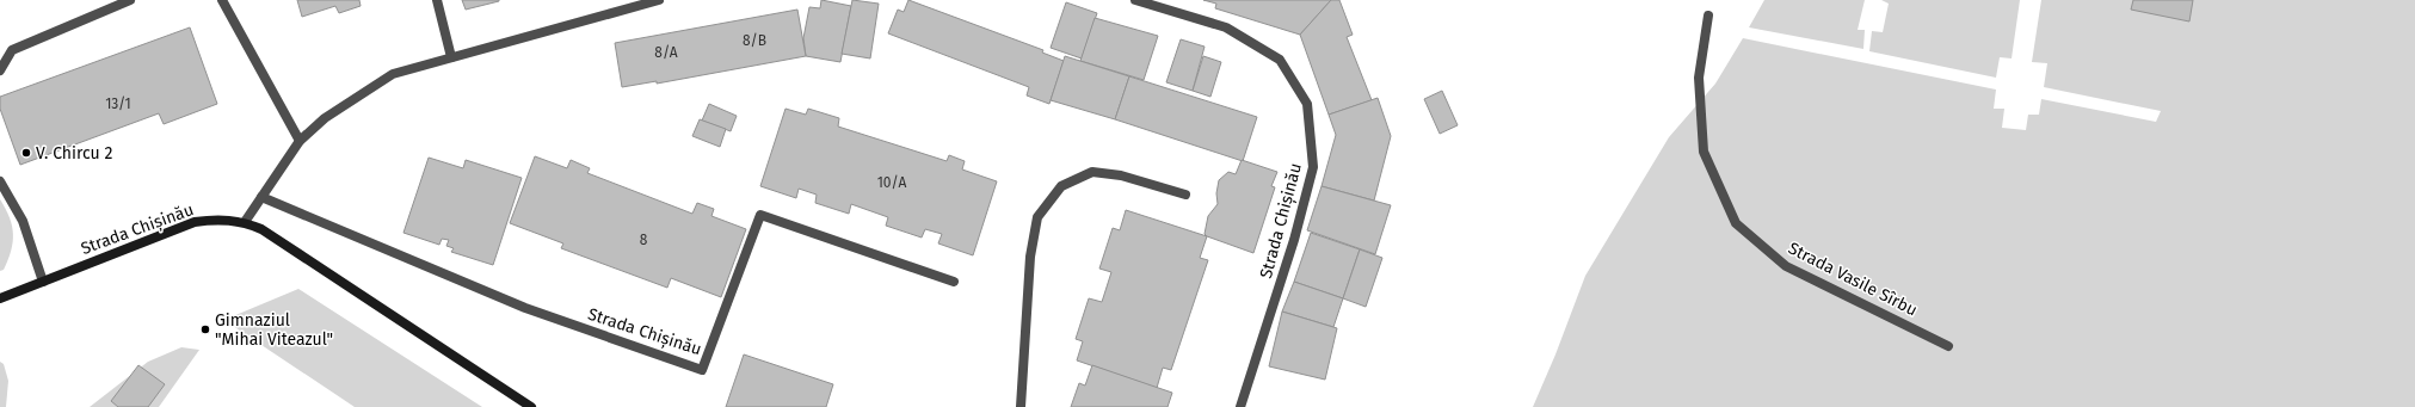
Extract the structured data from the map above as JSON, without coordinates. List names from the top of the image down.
{
  "streets": {
    "street": ["Strada Chișinău", "Strada Vasile Sîrbu"]
  },
  "places": ["V. Chircu 2", "Gimnaziul \"Mihai Viteazul\""],
  "house_numbers": [
    "8/B",
    "8/A",
    "13/1",
    "10/A",
    "8"
  ]
}
